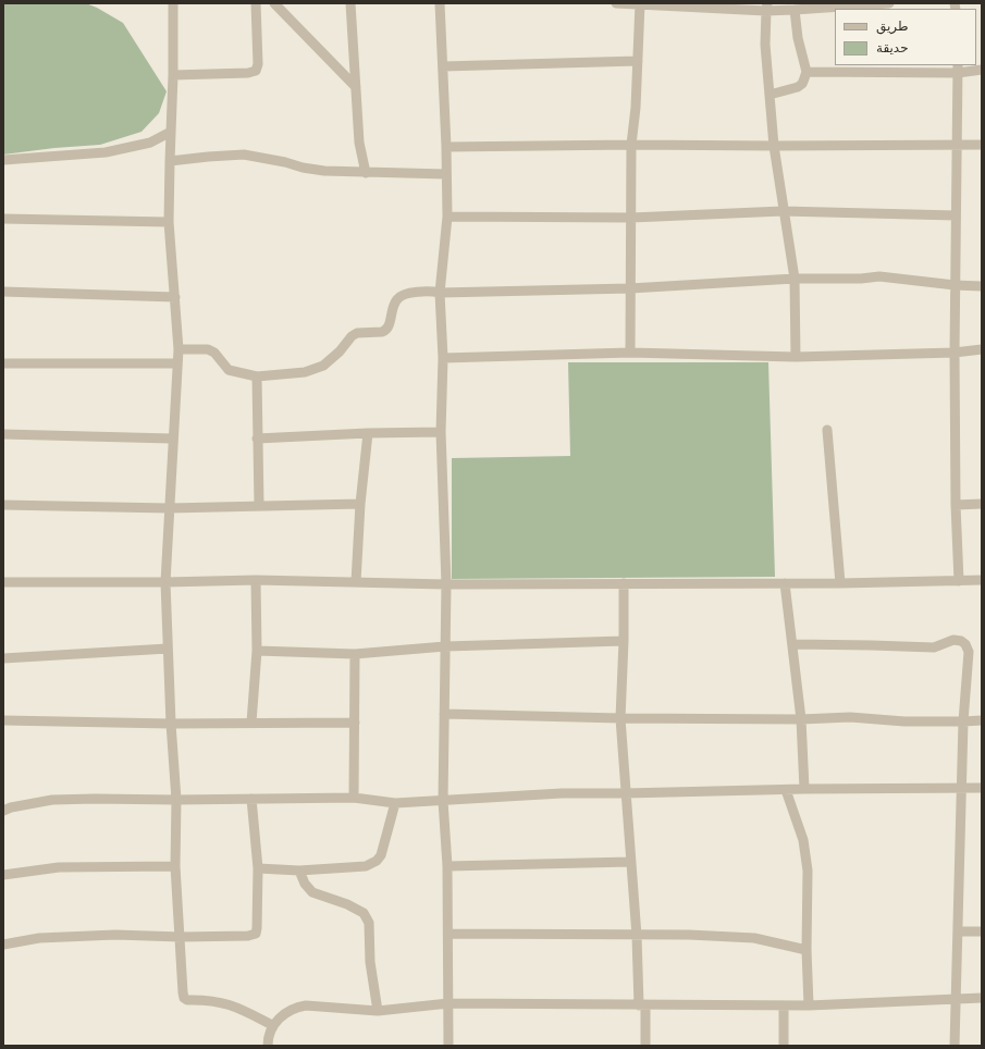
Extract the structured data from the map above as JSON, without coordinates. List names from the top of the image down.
{
  "legend": ["طريق", "حديقة"]
}
